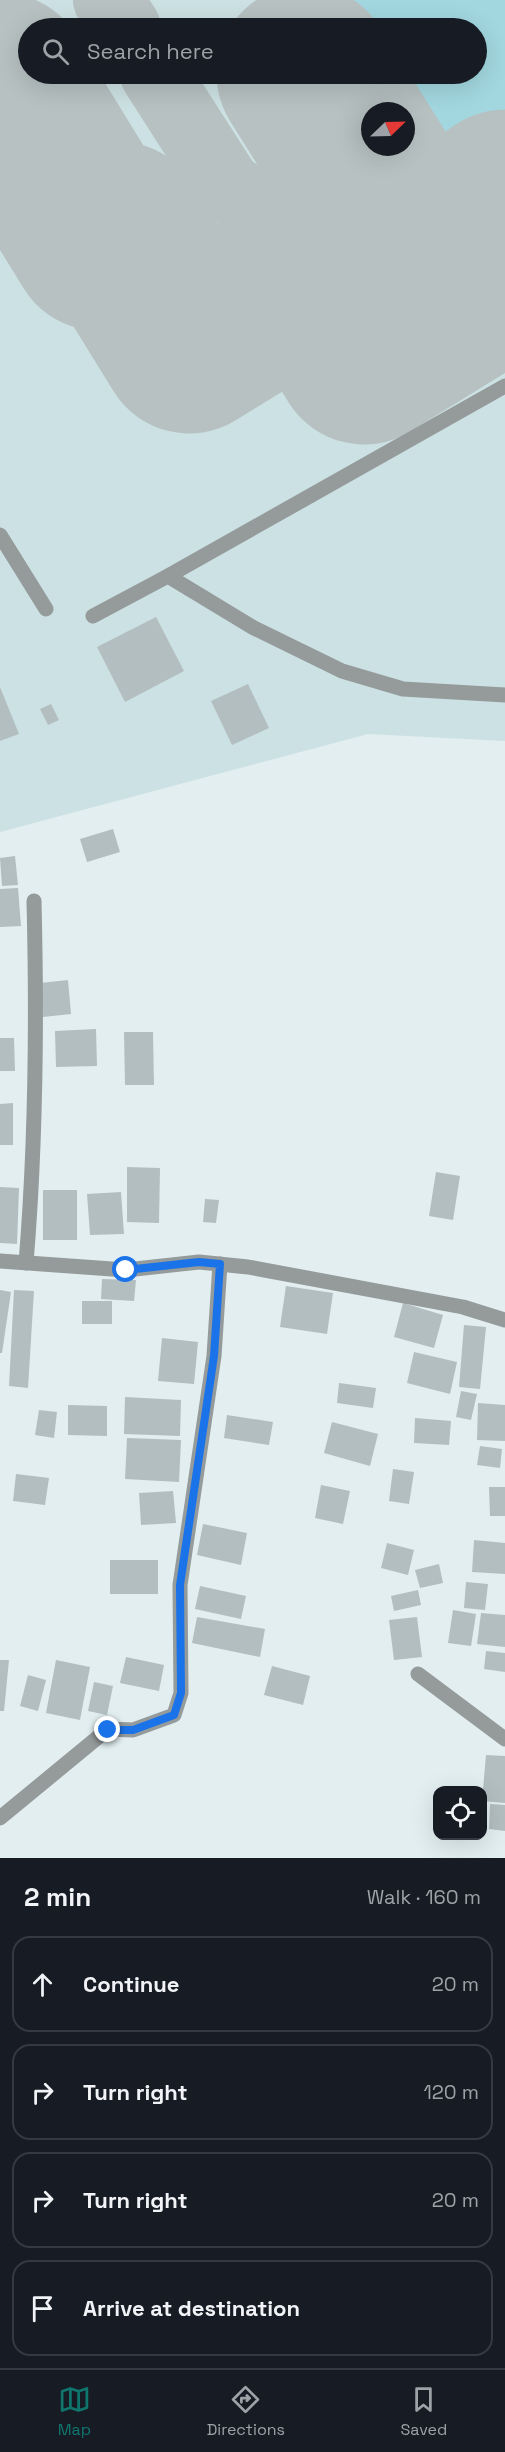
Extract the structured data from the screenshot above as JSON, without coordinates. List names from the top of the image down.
{
  "north": "top right",
  "page": {
    "search": "Search here",
    "heading": ["2 min", "Walk · 160 m"],
    "list": [
      ["Continue", "20 m"],
      ["Turn right", "120 m"],
      ["Turn right", "20 m"],
      "Arrive at destination"
    ],
    "nav": ["Map", "Directions", "Saved"]
  }
}
